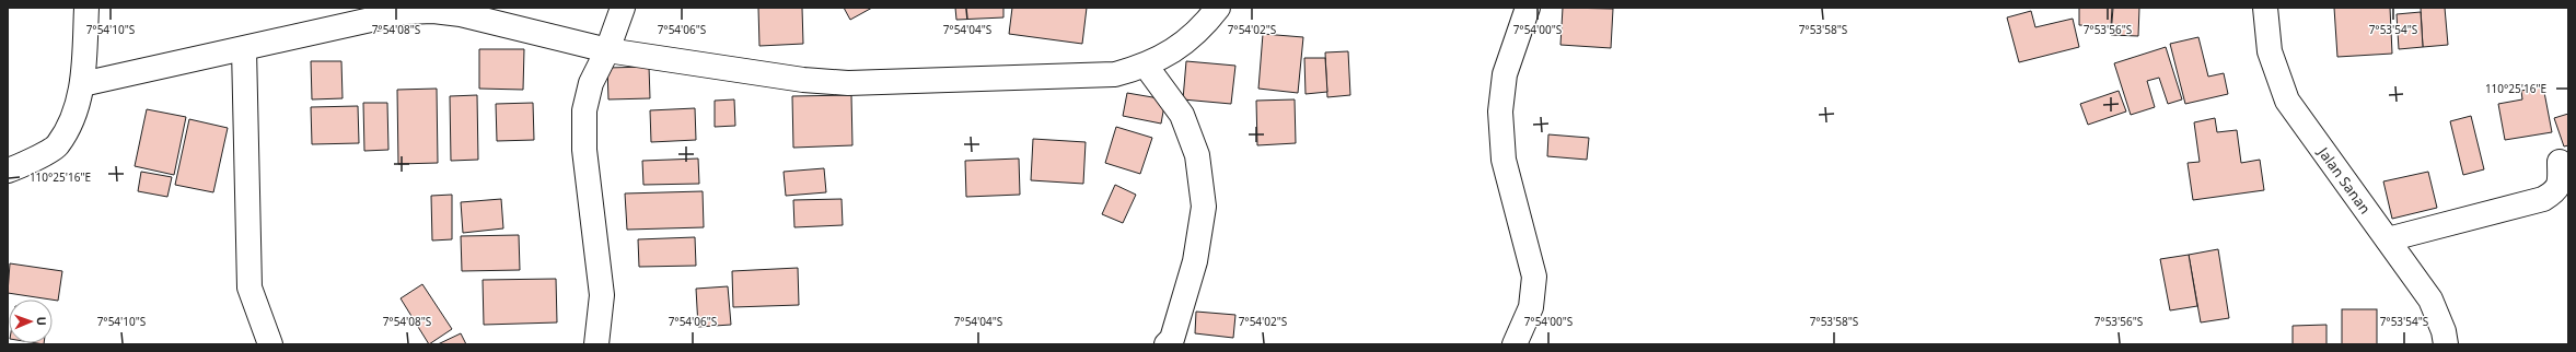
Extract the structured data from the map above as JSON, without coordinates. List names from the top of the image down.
{
  "streets": {
    "street": ["Jalan Sanan"]
  },
  "north": "right",
  "coordinates": [
    "7°54'10\"S",
    "7°54'08\"S",
    "7°54'06\"S",
    "7°54'04\"S",
    "7°54'02\"S",
    "7°54'00\"S",
    "7°53'58\"S",
    "7°53'56\"S",
    "7°53'54\"S",
    "110°25'16\"E"
  ]
}
